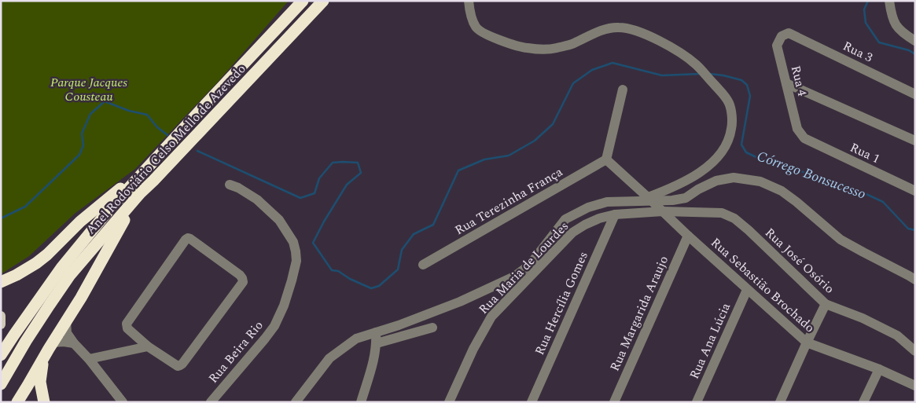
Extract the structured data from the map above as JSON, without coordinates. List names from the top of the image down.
{
  "streets": {
    "highway": ["Anel Rodoviário Celso Mello de Azevedo"],
    "street": [
      "Rua 3",
      "Rua 4",
      "Rua 1",
      "Rua Terezinha França",
      "Rua José Osório",
      "Rua Maria de Lourdes",
      "Rua Sebastião Brochado",
      "Rua Hercília Gomes",
      "Rua Margarida Araujo",
      "Rua Ana Lúcia",
      "Rua Beira Rio"
    ]
  },
  "crossings": [
    ["Rua 3", "Rua 4"],
    ["Rua 4", "Rua 1"],
    ["Rua Terezinha França", "Rua Sebastião Brochado"],
    ["Rua José Osório", "Rua Maria de Lourdes"],
    ["Rua José Osório", "Rua Sebastião Brochado"],
    ["Rua Maria de Lourdes", "Rua Sebastião Brochado"],
    ["Rua Maria de Lourdes", "Rua Hercília Gomes"],
    ["Rua Sebastião Brochado", "Rua Margarida Araujo"],
    ["Rua Sebastião Brochado", "Rua Ana Lúcia"]
  ],
  "water": ["Córrego Bonsucesso"],
  "parks": ["Parque Jacques Cousteau"]
}
